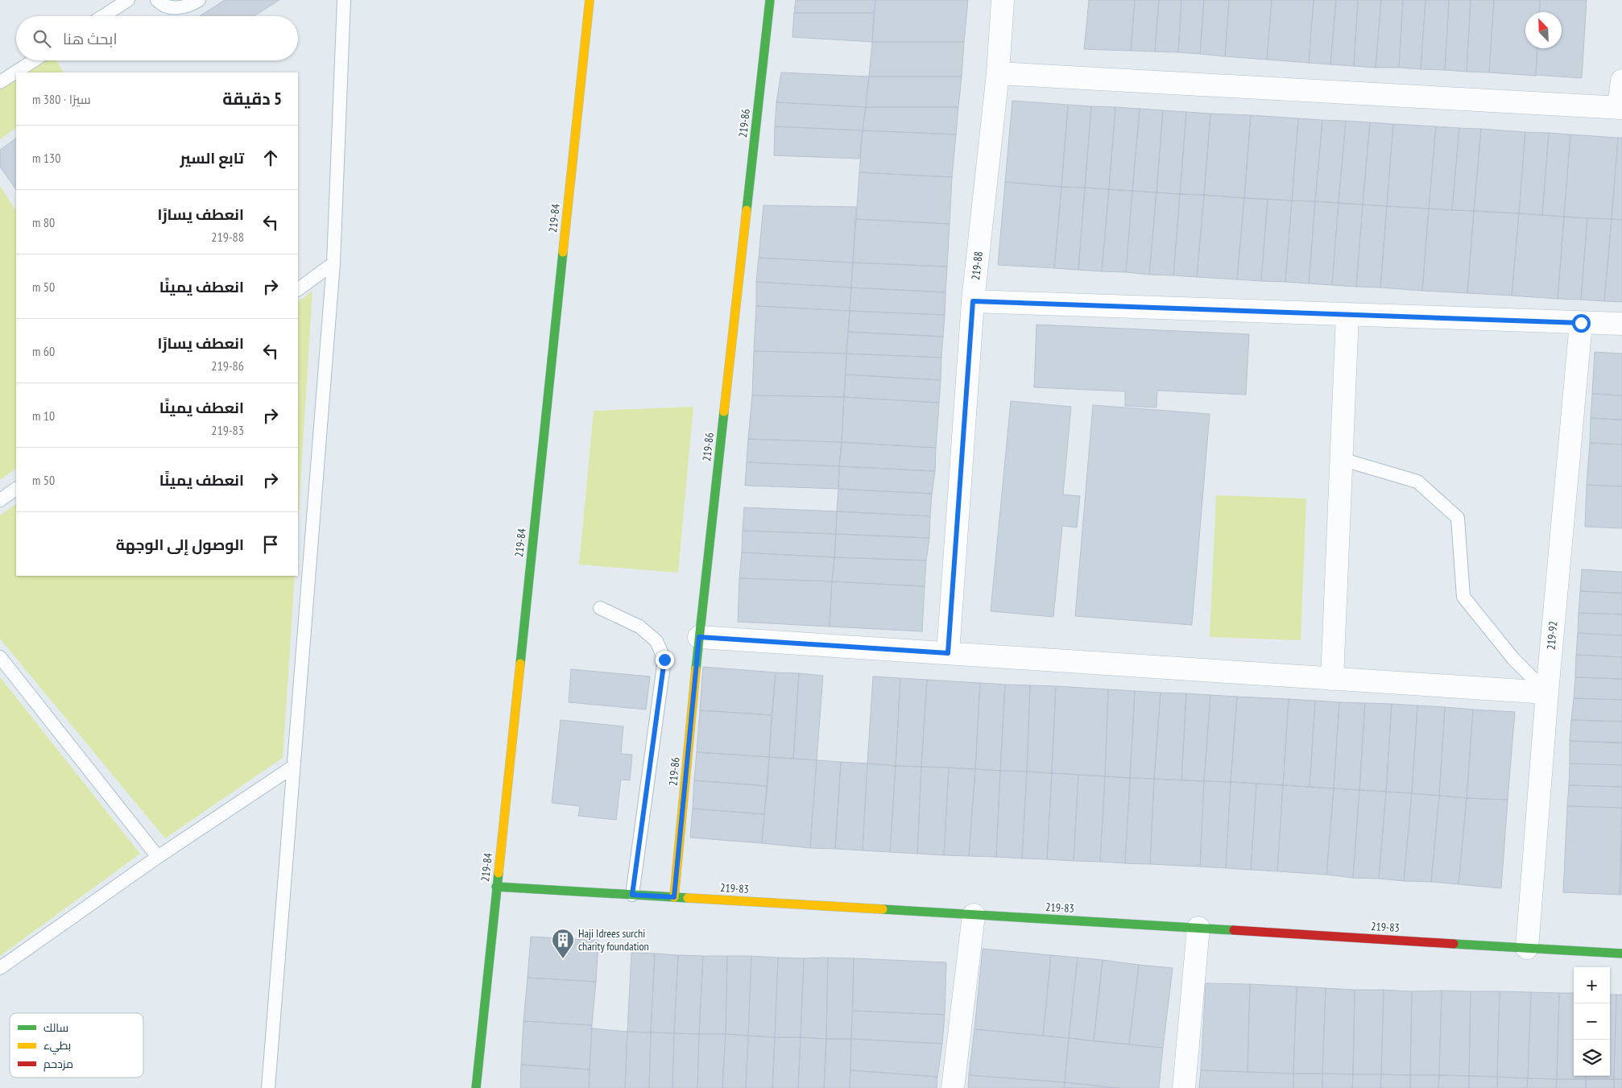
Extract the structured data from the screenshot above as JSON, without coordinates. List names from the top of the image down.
{
  "streets": {
    "street": [
      "219-86",
      "219-84",
      "219-88",
      "219-92",
      "219-83"
    ]
  },
  "crossings": [
    ["219-86", "219-83"],
    ["219-84", "219-83"],
    ["219-92", "219-83"]
  ],
  "places": {
    "building": ["Haji Idrees surchi charity foundation"]
  },
  "legend": ["سالك", "بطيء", "مزدحم"],
  "north": "top left",
  "page": {
    "search": "ابحث هنا",
    "heading": ["5 دقيقة", "سيرًا · 380 m"],
    "list": [
      ["تابع السير", "130 m"],
      ["انعطف يسارًا", "219-88", "80 m"],
      ["انعطف يمينًا", "50 m"],
      ["انعطف يسارًا", "219-86", "60 m"],
      ["انعطف يمينًا", "219-83", "10 m"],
      ["انعطف يمينًا", "50 m"],
      "الوصول إلى الوجهة"
    ],
    "map_buttons": ["+", "−"]
  }
}
